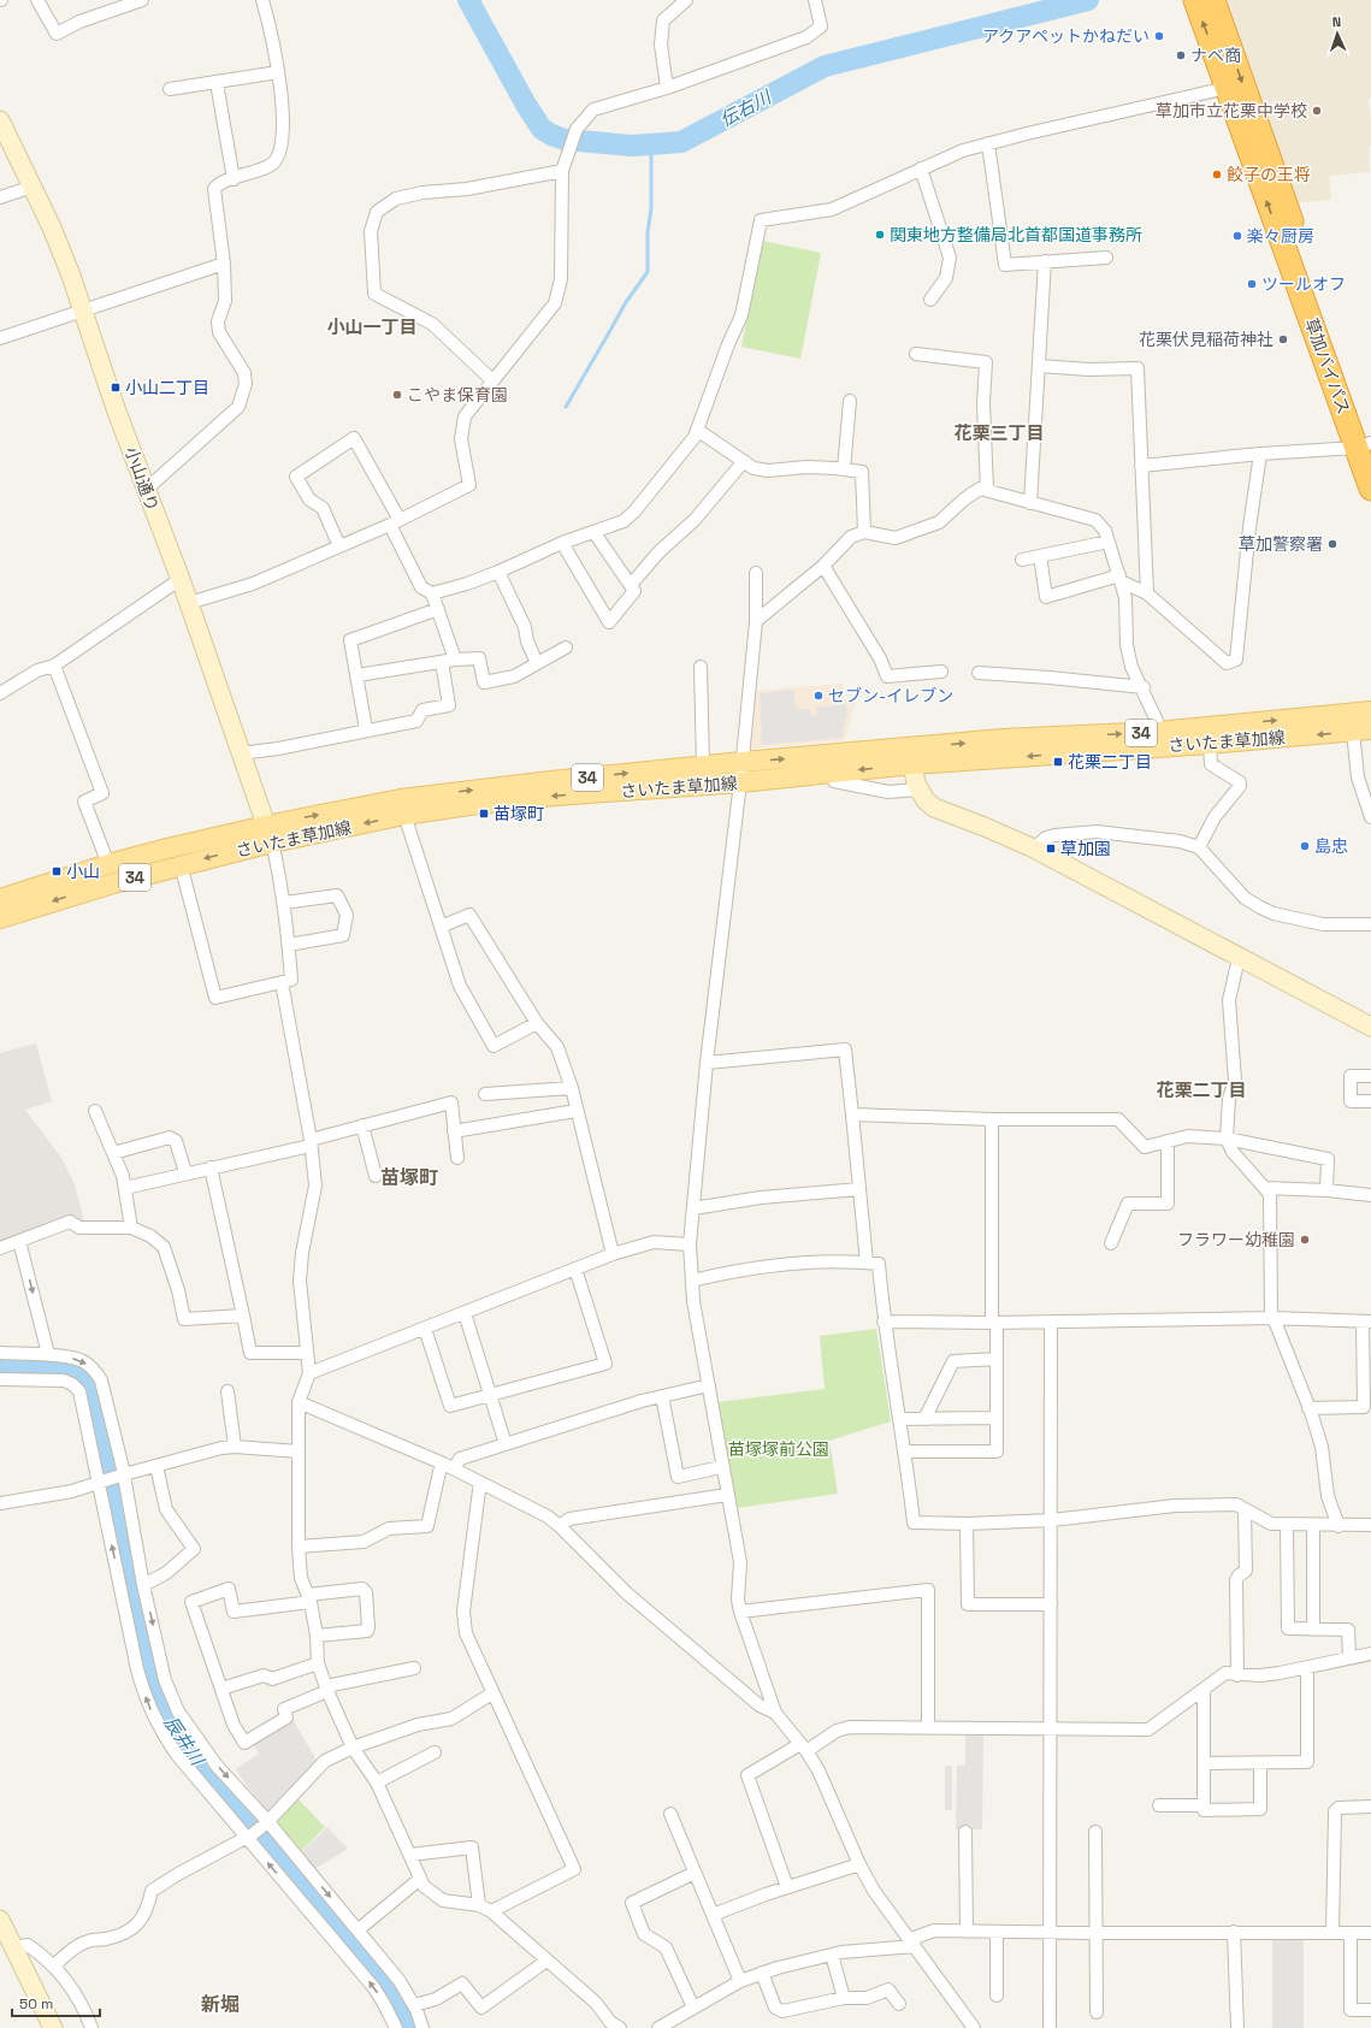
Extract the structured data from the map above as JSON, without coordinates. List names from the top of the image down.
{
  "streets": {
    "highway": ["草加バイパス"],
    "main road": ["34", "さいたま草加線"],
    "street": ["小山通り"]
  },
  "crossings": [
    ["小山通り", "さいたま草加線"]
  ],
  "districts": [
    "小山一丁目",
    "花栗三丁目",
    "花栗二丁目",
    "苗塚町",
    "新堀"
  ],
  "water": ["伝右川", "辰井川"],
  "parks": ["苗塚塚前公園"],
  "places": {
    "other": [
      "アクアペットかねだい",
      "ナベ商",
      "草加市立花栗中学校",
      "餃子の王将",
      "関東地方整備局北首都国道事務所",
      "楽々厨房",
      "ツールオフ",
      "花栗伏見稲荷神社",
      "こやま保育園",
      "草加警察署",
      "セブン-イレブン",
      "島忠",
      "フラワー幼稚園"
    ],
    "transit": [
      "小山二丁目",
      "花栗二丁目",
      "苗塚町",
      "草加園",
      "小山"
    ]
  },
  "scale_bar": "50 m",
  "north": "top"
}
